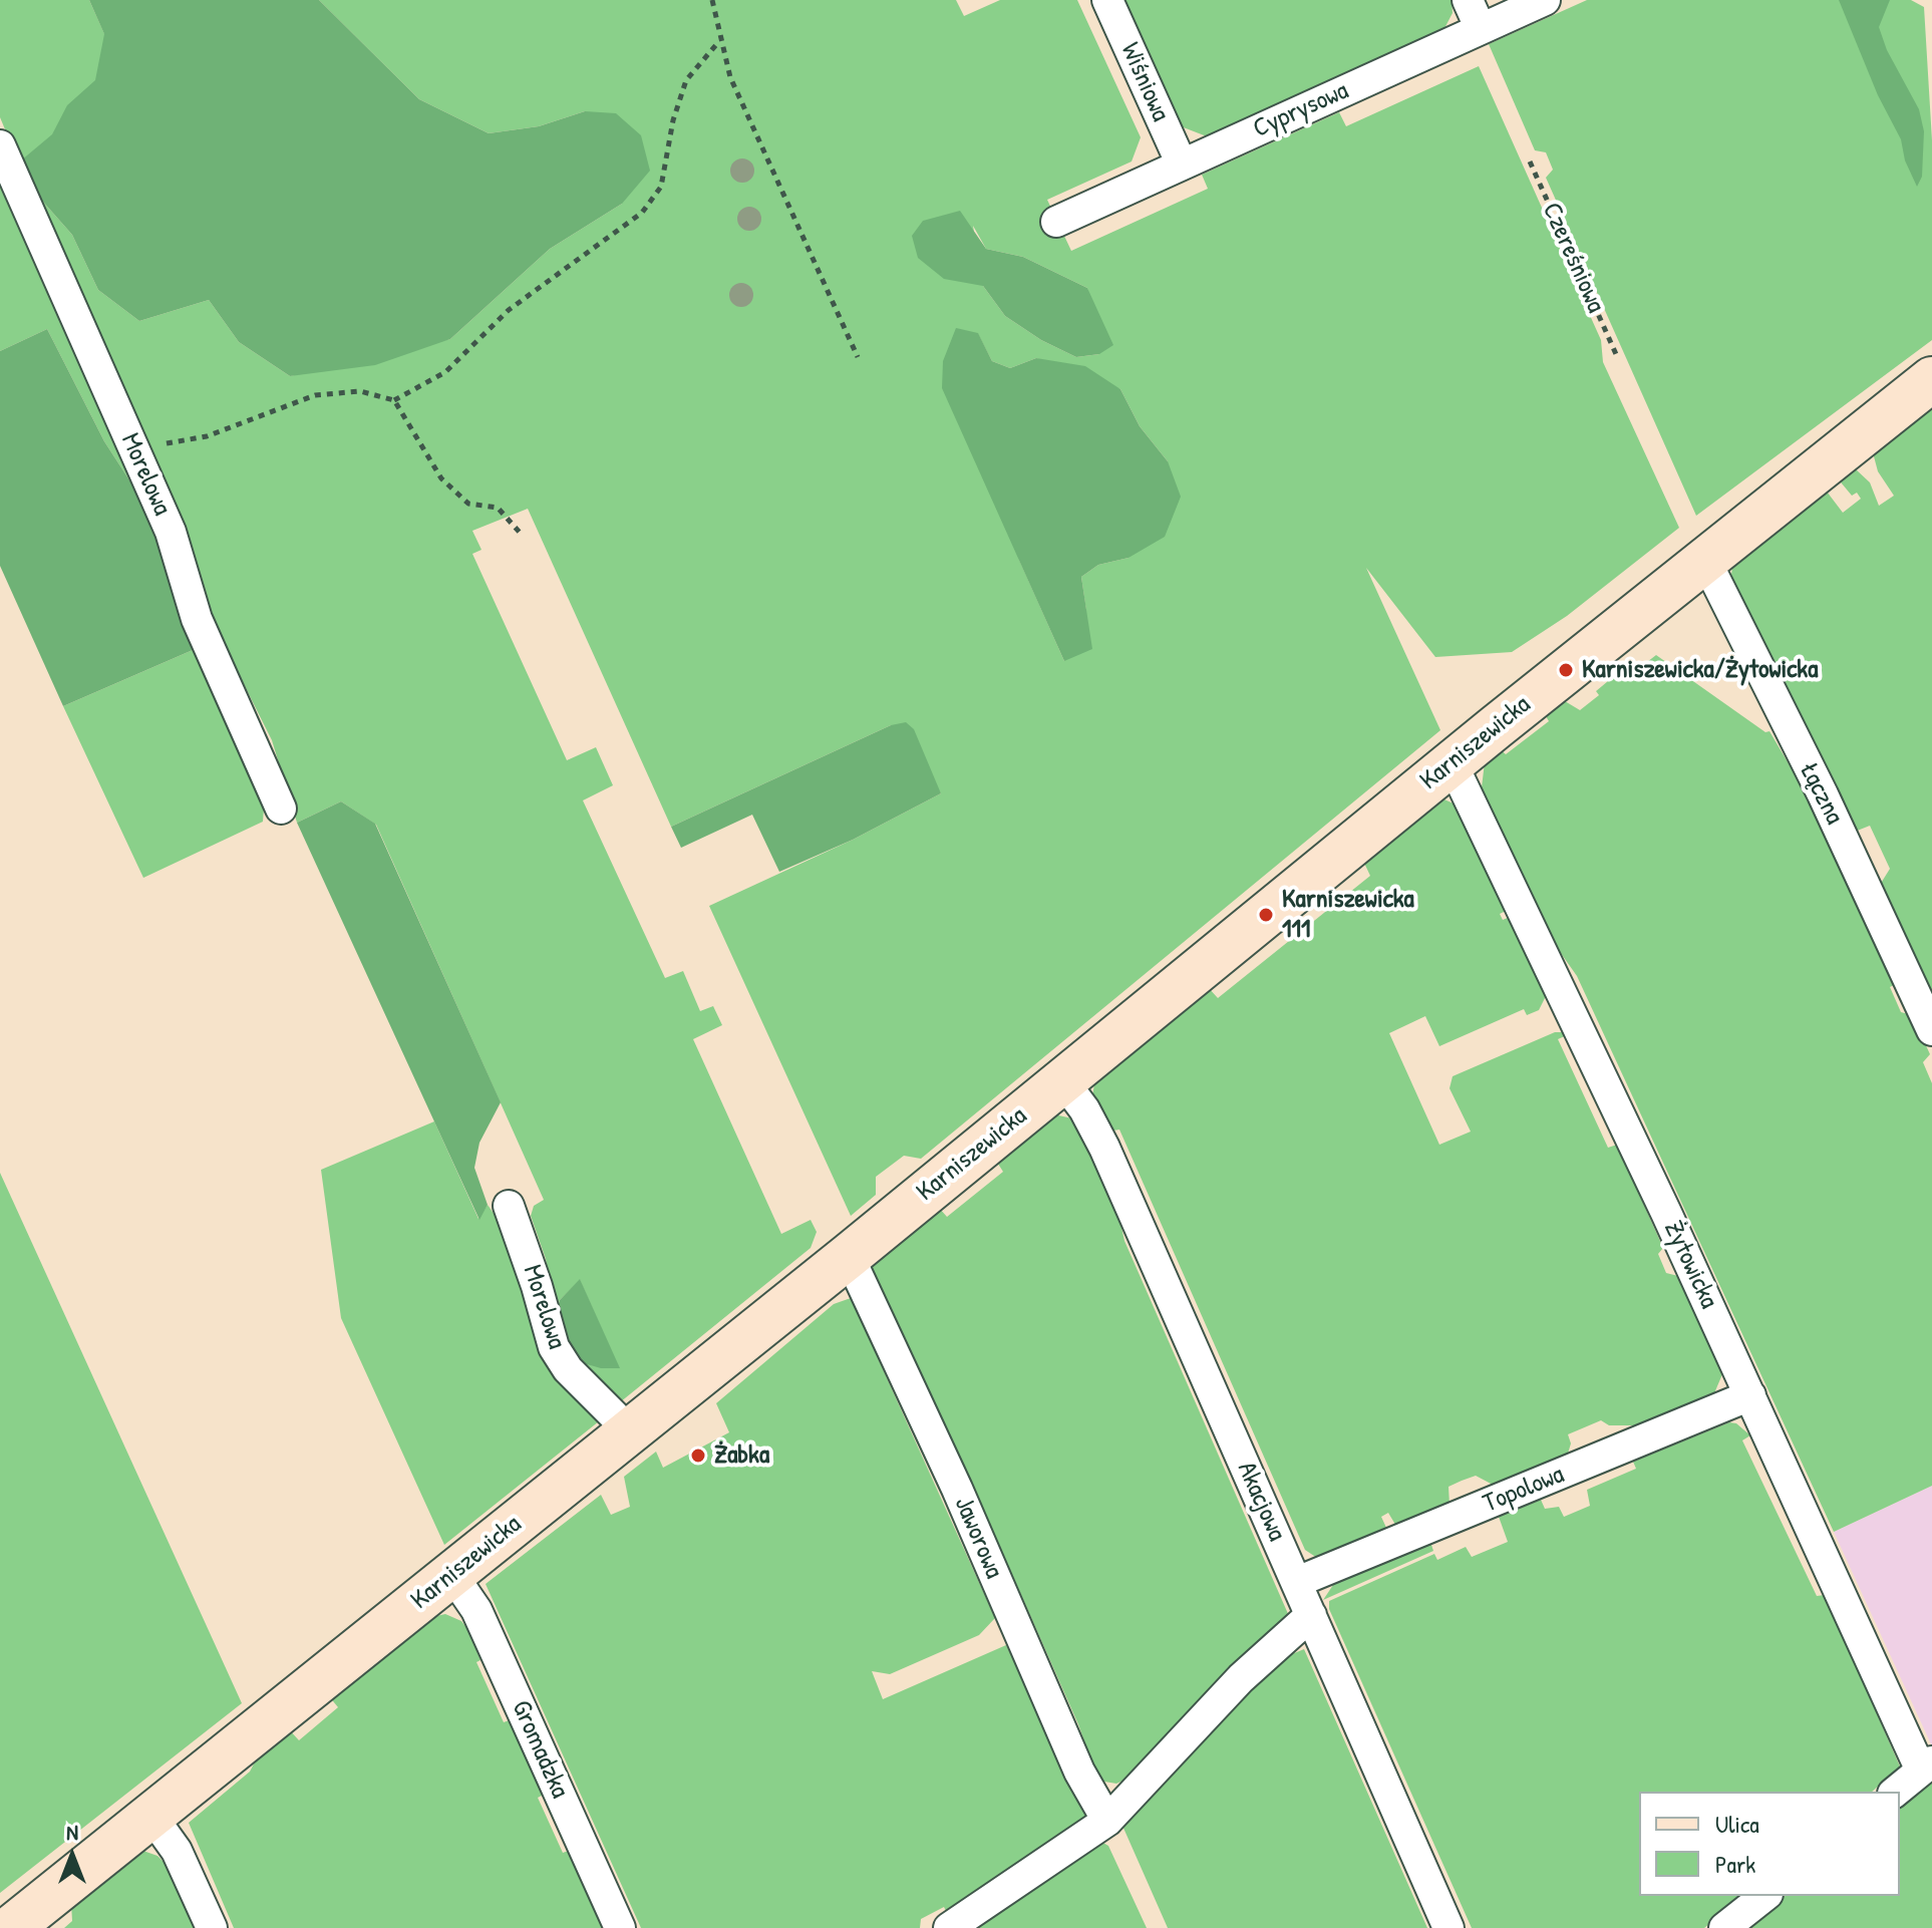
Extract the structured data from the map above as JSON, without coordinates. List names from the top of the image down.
{
  "streets": {
    "street": [
      "Wiśniowa",
      "Cyprysowa",
      "Morelowa",
      "Karniszewicka",
      "Łączna",
      "Żytowicka",
      "Topolowa",
      "Akacjowa",
      "Jaworowa",
      "Gromadzka"
    ],
    "path": ["Czereśniowa"]
  },
  "crossings": [
    ["Wiśniowa", "Cyprysowa"],
    ["Morelowa", "Karniszewicka"],
    ["Karniszewicka", "Łączna"],
    ["Karniszewicka", "Żytowicka"],
    ["Karniszewicka", "Akacjowa"],
    ["Karniszewicka", "Jaworowa"],
    ["Karniszewicka", "Gromadzka"],
    ["Żytowicka", "Topolowa"],
    ["Topolowa", "Akacjowa"]
  ],
  "places": ["Karniszewicka/Żytowicka", "Karniszewicka 111", "Żabka"],
  "legend": ["Ulica", "Park"],
  "north": "top"
}
